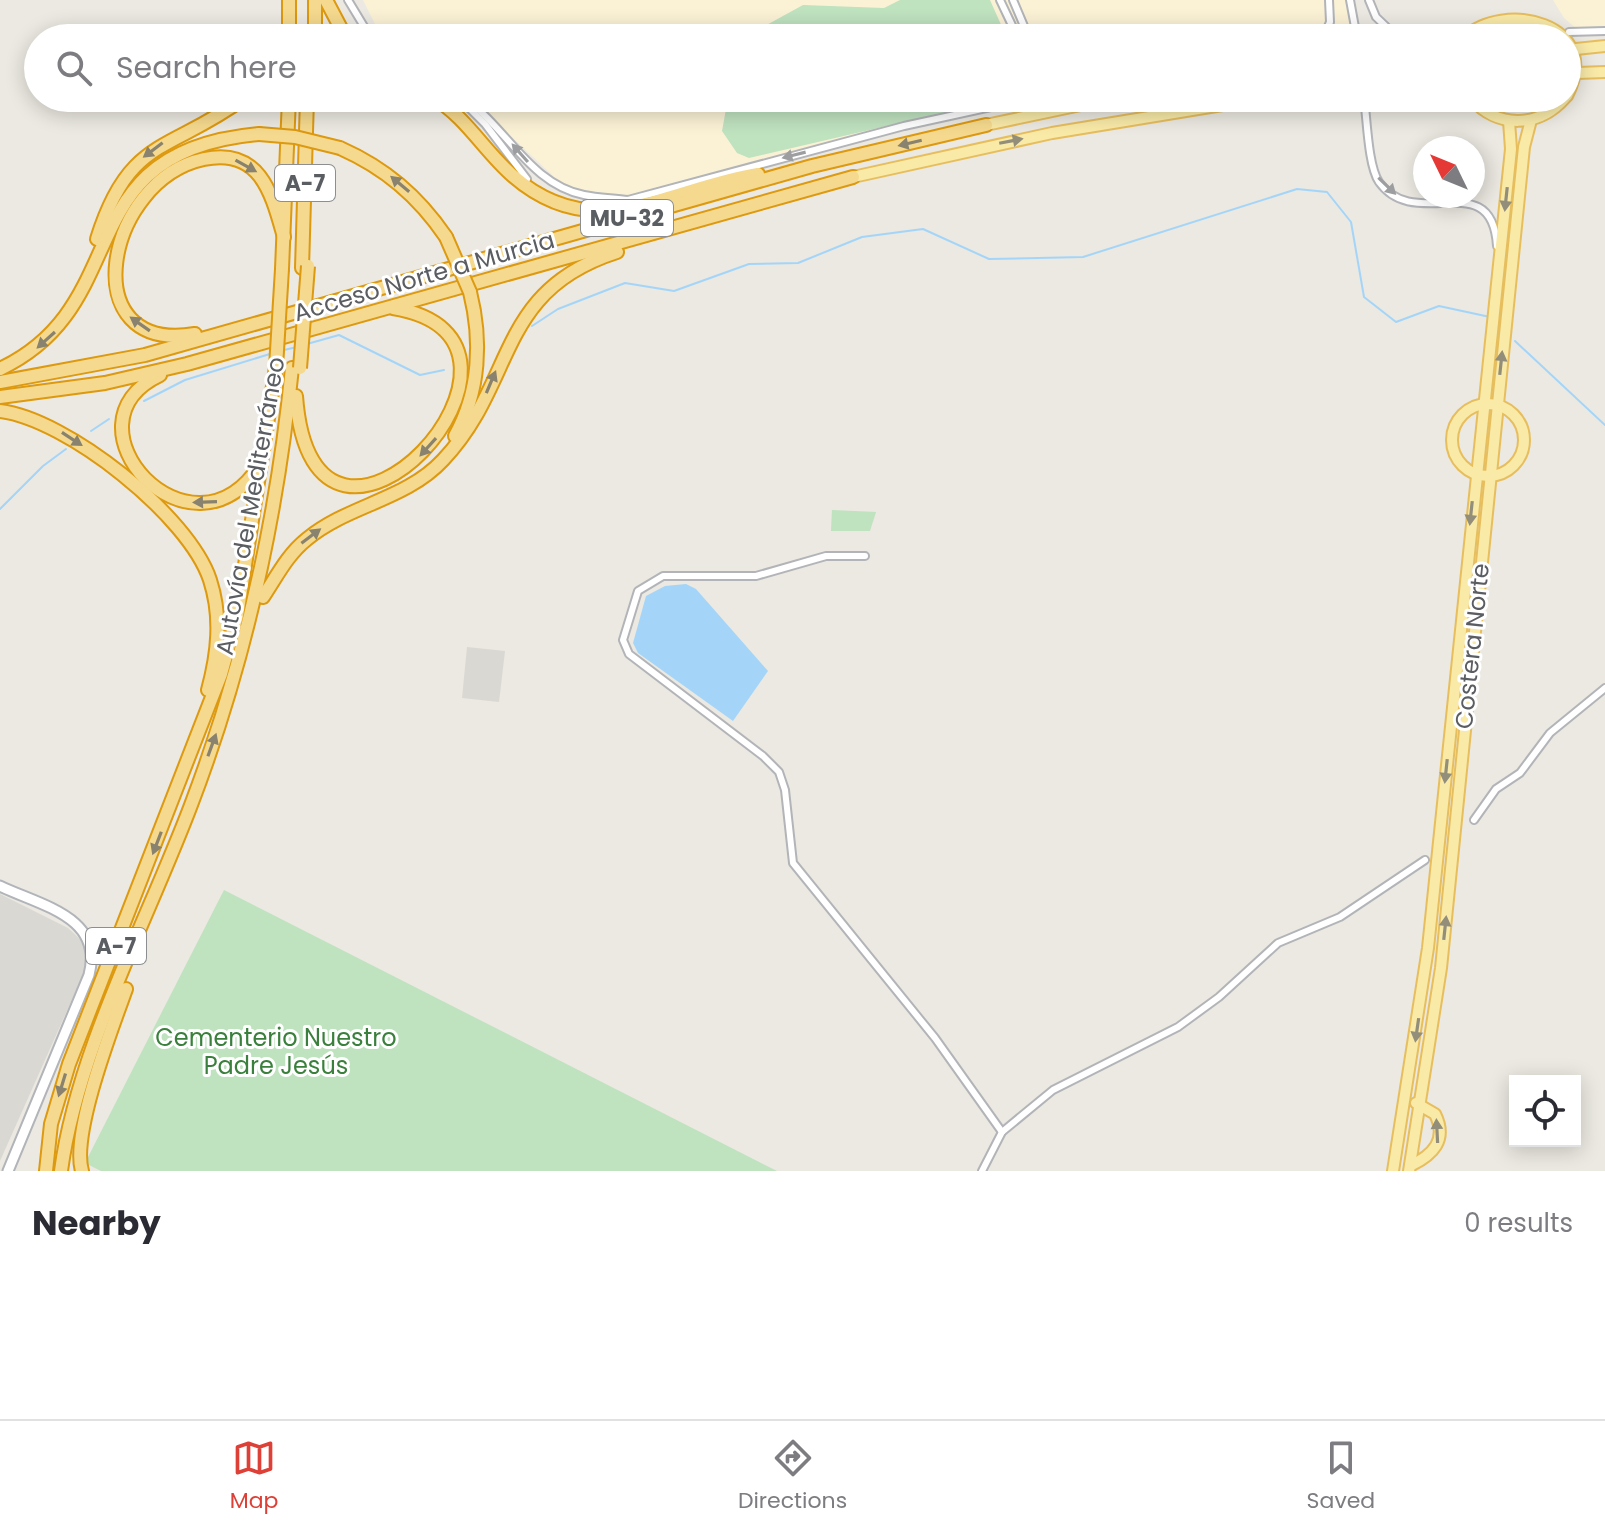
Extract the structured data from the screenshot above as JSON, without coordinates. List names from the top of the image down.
{
  "streets": {
    "highway": [
      "A-7",
      "MU-32",
      "Acceso Norte a Murcia",
      "Autovía del Mediterráneo"
    ],
    "main road": ["Costera Norte"]
  },
  "parks": ["Cementerio Nuestro Padre Jesús"],
  "north": "top left",
  "page": {
    "search": "Search here",
    "heading": ["Nearby", "0 results"],
    "nav": ["Map", "Directions", "Saved"]
  }
}
